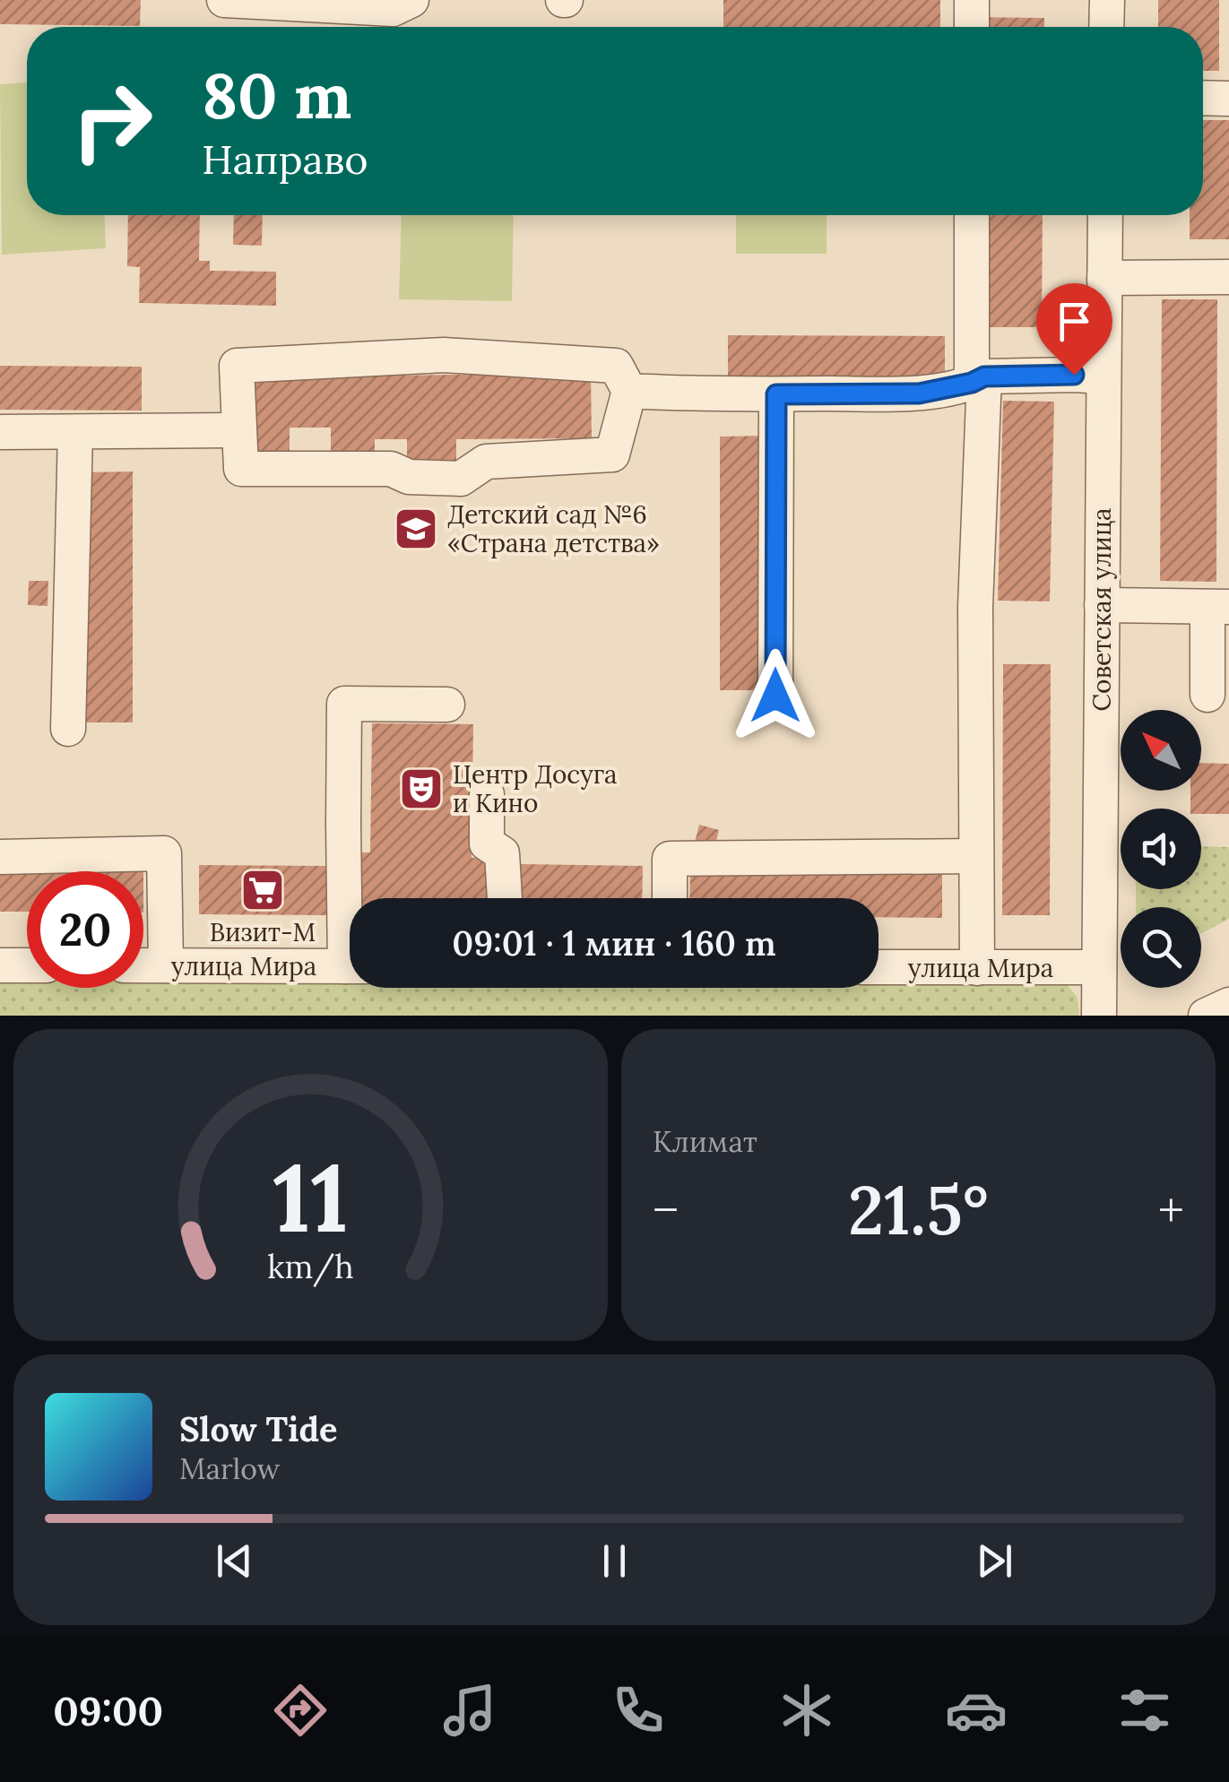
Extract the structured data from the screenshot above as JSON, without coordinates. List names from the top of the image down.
{
  "streets": {
    "street": ["Советская улица", "улица Мира"]
  },
  "crossings": [
    ["Советская улица", "улица Мира"]
  ],
  "places": {
    "school or university": ["Детский сад №6 «Страна детства»"],
    "theatre": ["Центр Досуга и Кино"],
    "supermarket": ["Визит-М"]
  },
  "north": "top left",
  "page": {
    "turn": ["80 m", "Направо"],
    "limit": "20",
    "trip": "09:01 · 1 мин · 160 m",
    "tile": "Климат",
    "heat": ["−", "21.5°", "+"],
    "song": ["Slow Tide", "Marlow"],
    "tabs": "09:00",
    "gauge": ["11", "km/h"]
  }
}
